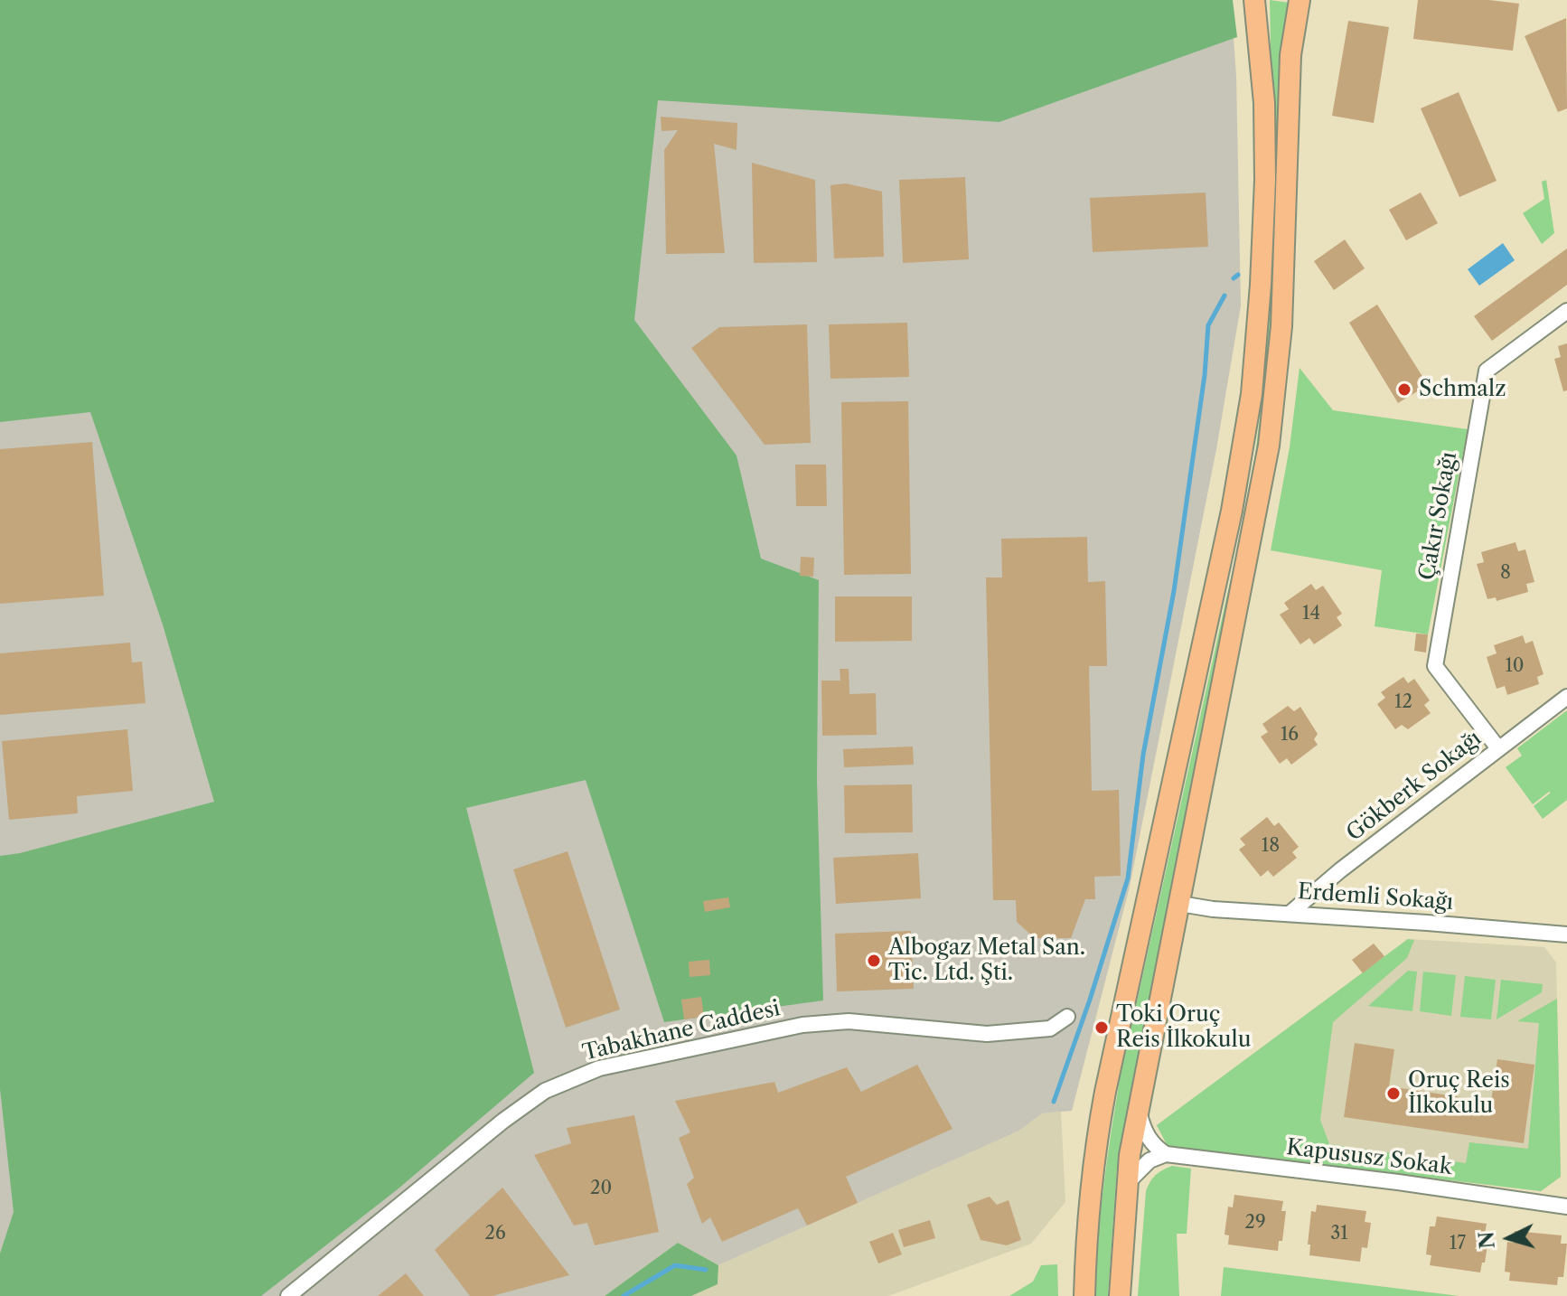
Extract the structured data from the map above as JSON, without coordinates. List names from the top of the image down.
{
  "streets": {
    "street": [
      "Çakır Sokağı",
      "Gökberk Sokağı",
      "Erdemli Sokağı",
      "Tabakhane Caddesi",
      "Kapususz Sokak"
    ]
  },
  "crossings": [
    ["Çakır Sokağı", "Gökberk Sokağı"],
    ["Gökberk Sokağı", "Erdemli Sokağı"]
  ],
  "places": [
    "Schmalz",
    "Albogaz Metal San. Tic. Ltd. Şti.",
    "Toki Oruç Reis İlkokulu",
    "Oruç Reis İlkokulu"
  ],
  "house_numbers": [
    "8",
    "14",
    "10",
    "12",
    "16",
    "18",
    "20",
    "29",
    "26",
    "31",
    "17"
  ],
  "north": "left"
}
